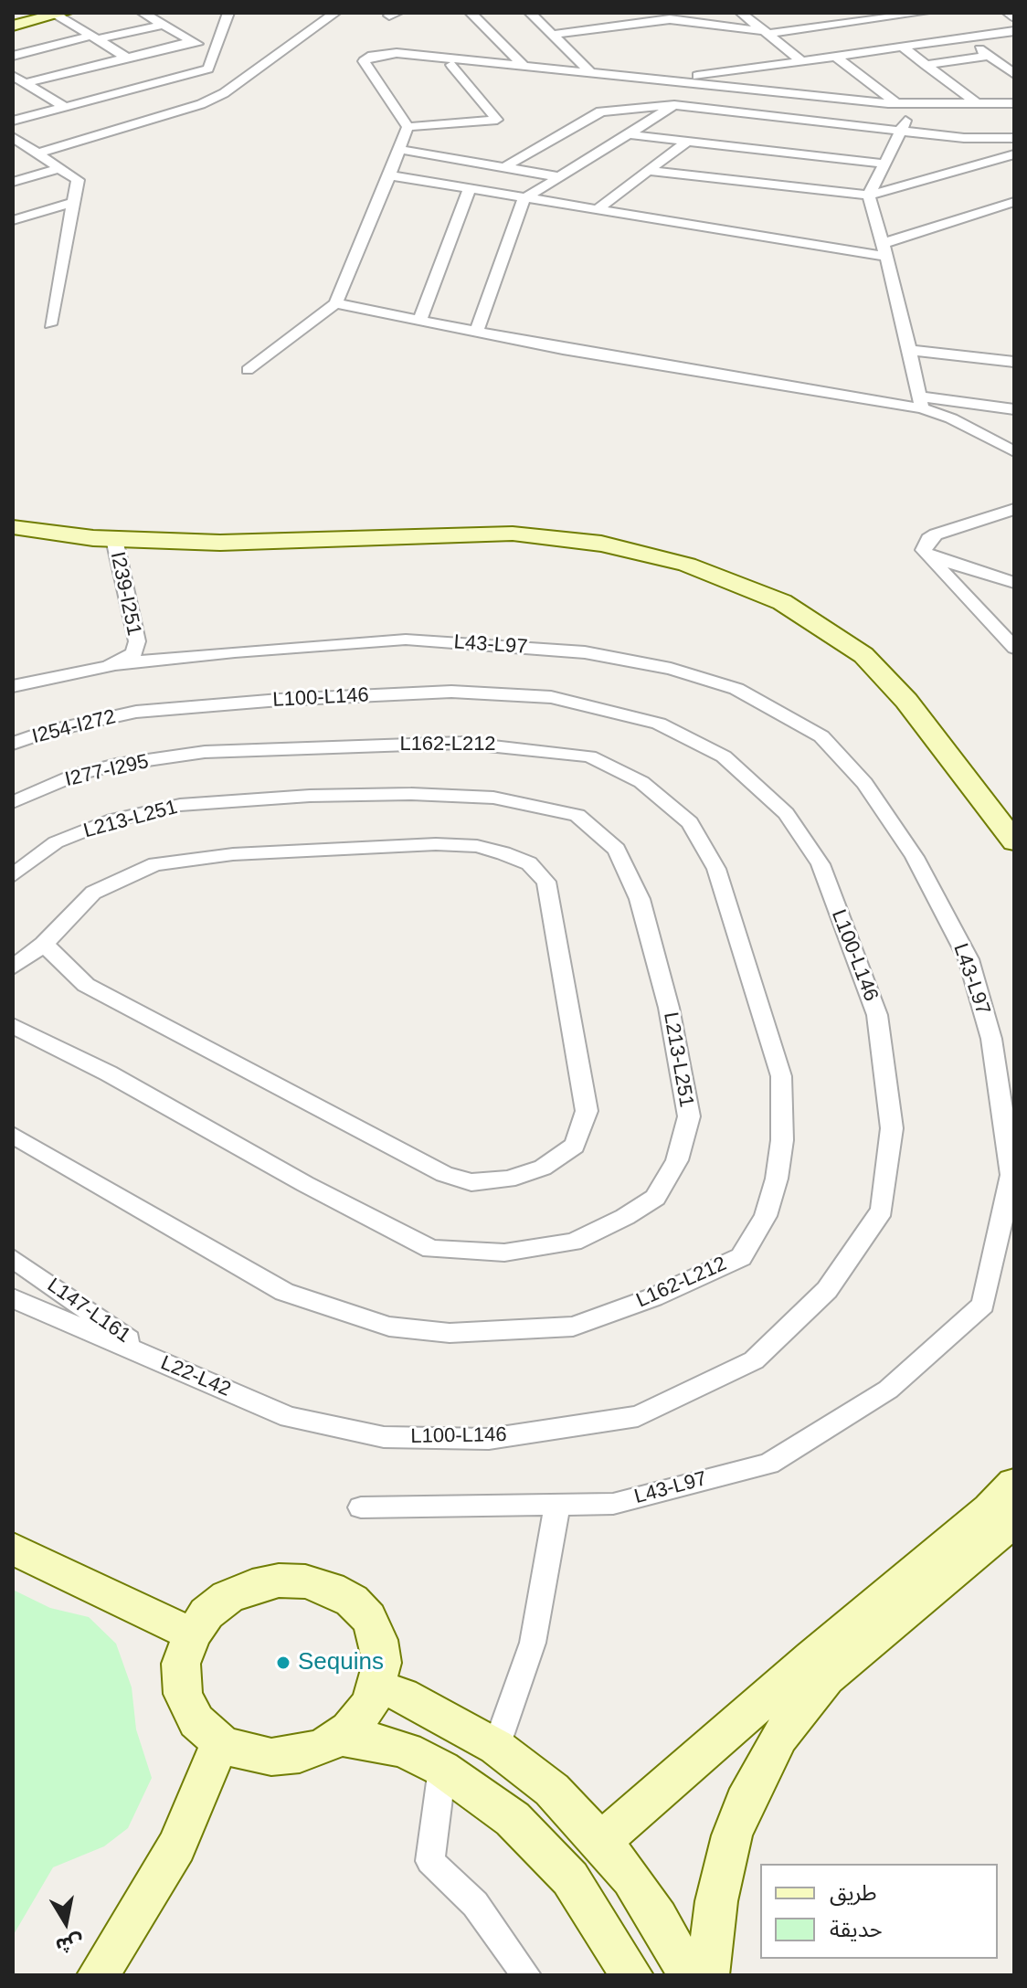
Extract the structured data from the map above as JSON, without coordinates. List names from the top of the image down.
{
  "streets": {
    "street": [
      "I239-I251",
      "L43-L97",
      "L100-L146",
      "I254-I272",
      "L162-L212",
      "I277-I295",
      "L213-L251",
      "L147-L161",
      "L22-L42"
    ]
  },
  "crossings": [
    ["I239-I251", "L43-L97"],
    ["L100-L146", "I254-I272"],
    ["L100-L146", "L22-L42"],
    ["L162-L212", "I277-I295"],
    ["L147-L161", "L22-L42"]
  ],
  "places": ["Sequins"],
  "legend": ["طريق", "حديقة"],
  "north": "bottom"
}
